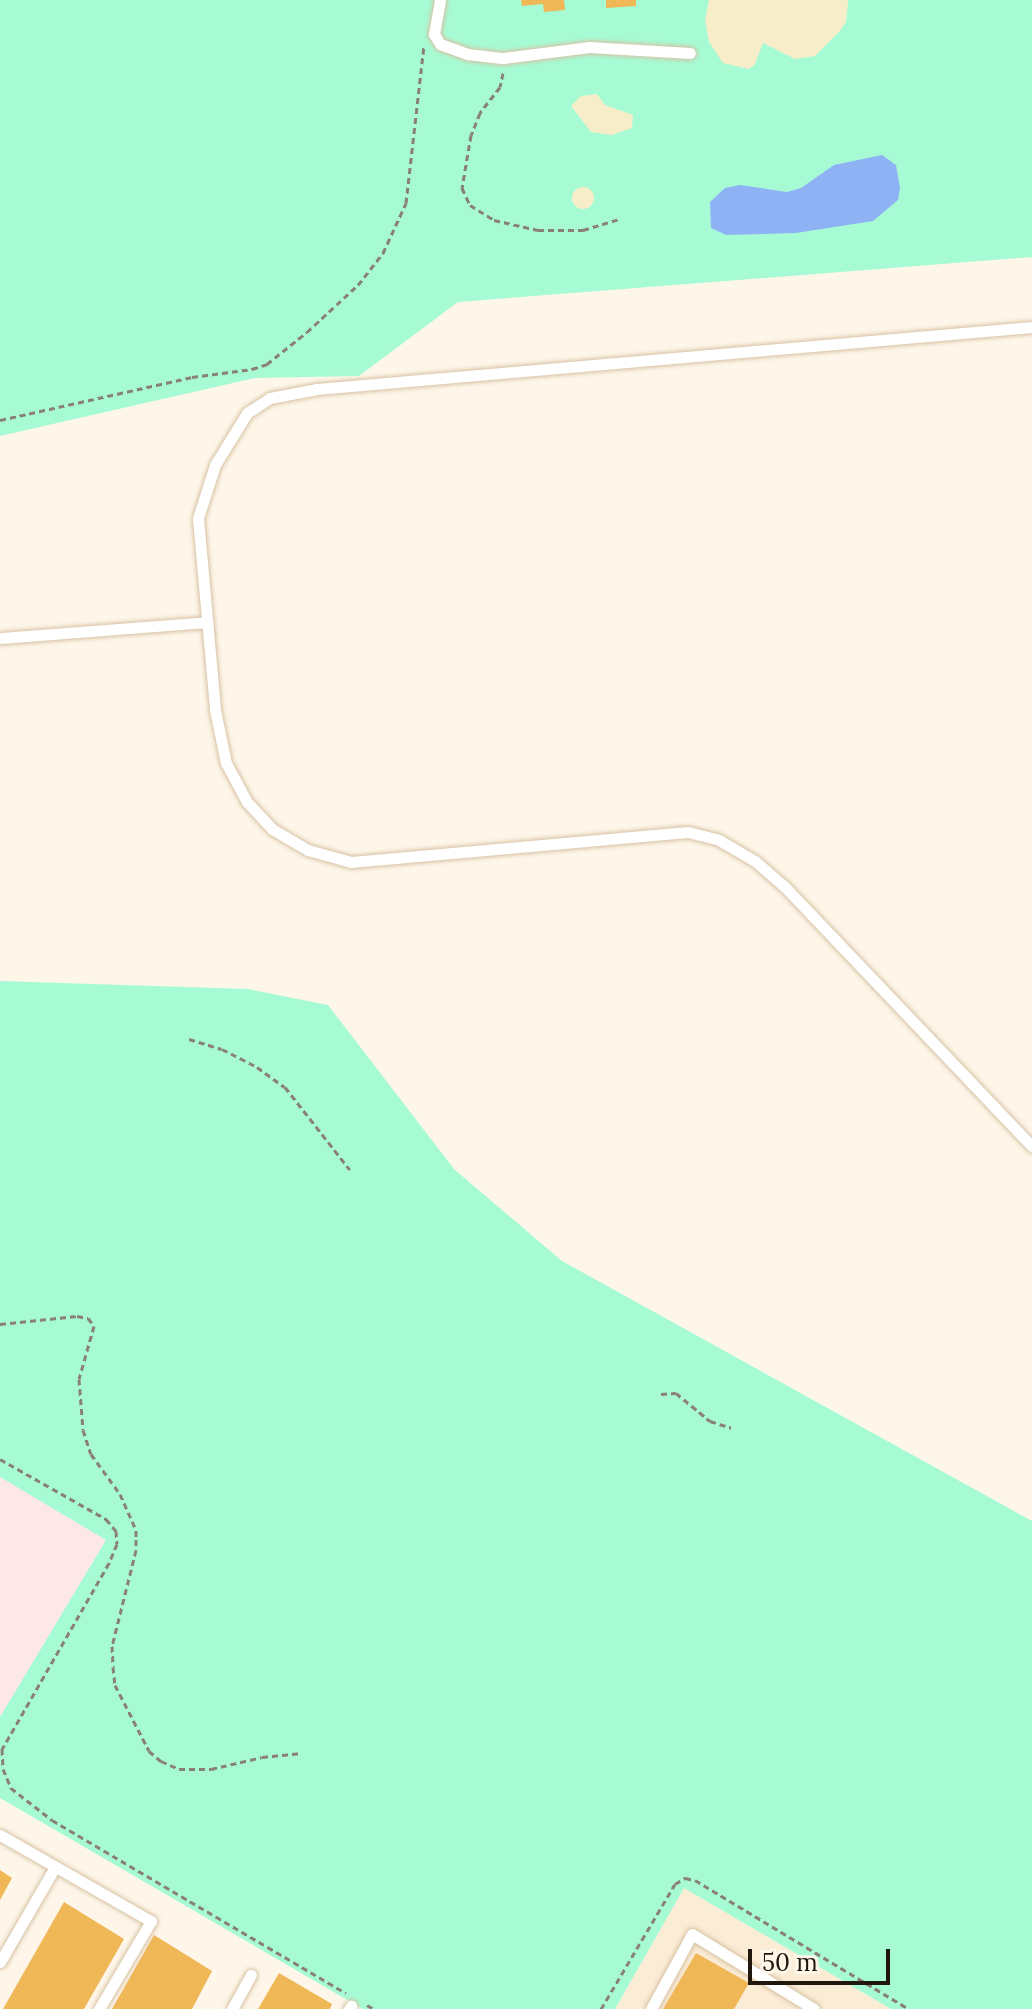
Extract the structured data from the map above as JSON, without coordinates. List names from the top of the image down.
{
  "scale_bar": "50 m"
}
